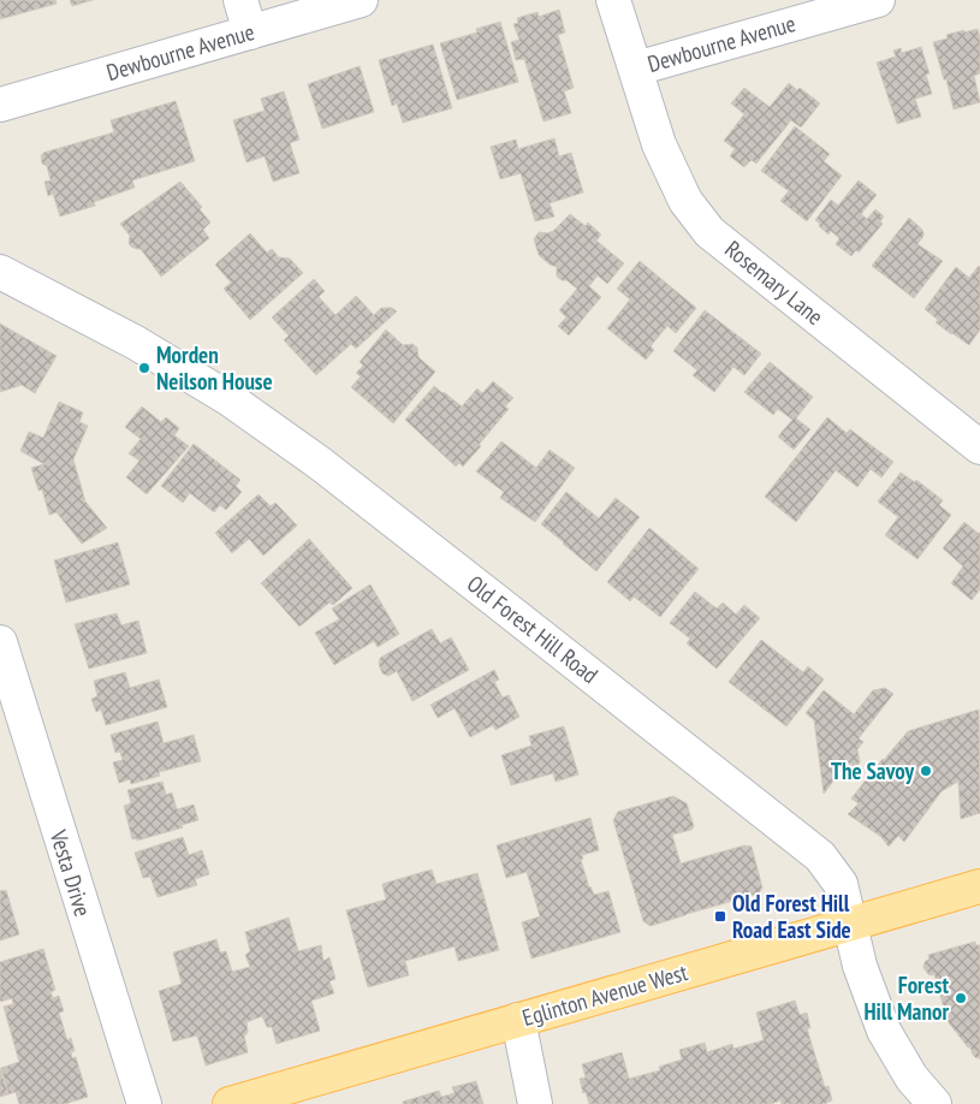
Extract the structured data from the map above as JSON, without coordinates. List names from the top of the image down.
{
  "streets": {
    "main road": ["Eglinton Avenue West"],
    "street": [
      "Dewbourne Avenue",
      "Rosemary Lane",
      "Old Forest Hill Road",
      "Vesta Drive"
    ]
  },
  "crossings": [
    ["Dewbourne Avenue", "Rosemary Lane"],
    ["Old Forest Hill Road", "Eglinton Avenue West"]
  ],
  "places": {
    "other": ["Morden Neilson House", "The Savoy", "Forest Hill Manor"],
    "transit": ["Old Forest Hill Road East Side"]
  }
}
